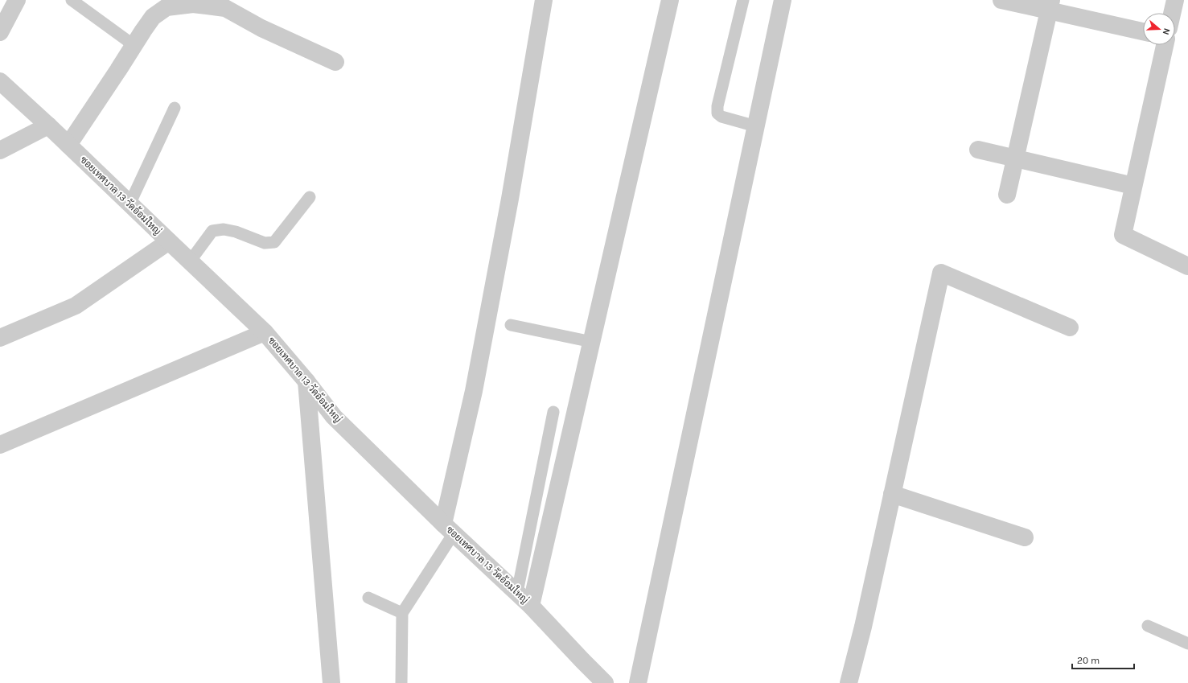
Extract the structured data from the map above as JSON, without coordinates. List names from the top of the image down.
{
  "streets": {
    "street": ["ซอยเทศบาล 13 วัดอ้อมใหญ่"]
  },
  "scale_bar": "20 m",
  "north": "right"
}
